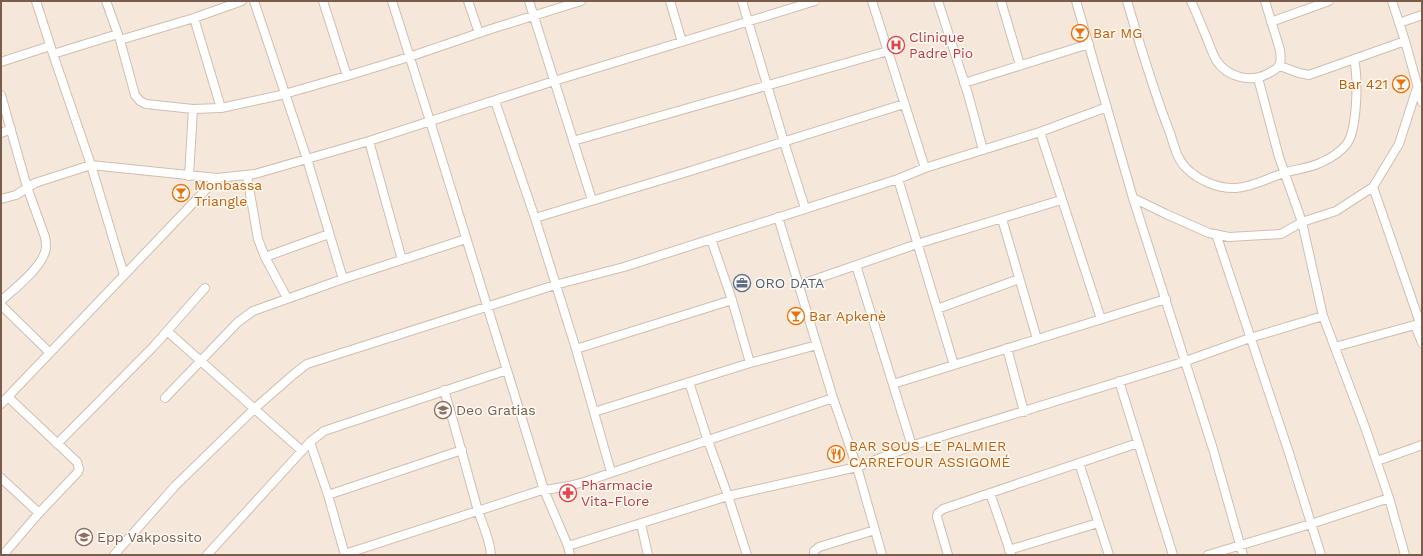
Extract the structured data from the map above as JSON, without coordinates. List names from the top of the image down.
{
  "places": {
    "bar": [
      "Bar MG",
      "Bar 421",
      "Monbassa Triangle",
      "Bar Apkenè"
    ],
    "hospital": ["Clinique Padre Pio"],
    "office": ["ORO DATA"],
    "school or university": ["Deo Gratias", "Epp Vakpossito"],
    "restaurant": ["BAR SOUS LE PALMIER CARREFOUR ASSIGOMÉ"],
    "pharmacy": ["Pharmacie Vita-Flore"]
  }
}
